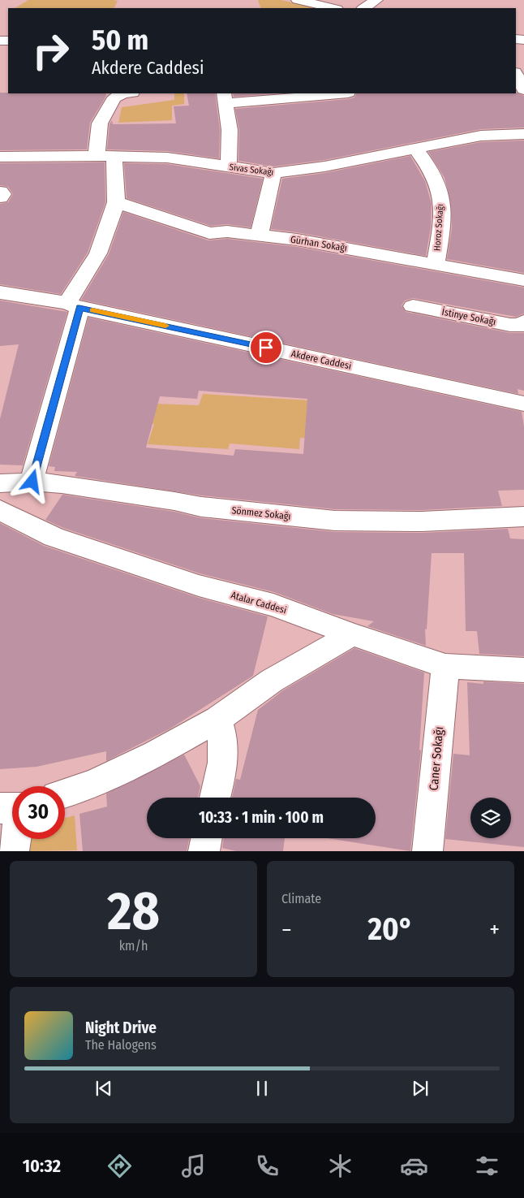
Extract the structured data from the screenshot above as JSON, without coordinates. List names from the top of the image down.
{
  "streets": {
    "street": [
      "Sivas Sokağı",
      "Horoz Sokağı",
      "Gürhan Sokağı",
      "İstinye Sokağı",
      "Akdere Caddesi",
      "Sönmez Sokağı",
      "Atalar Caddesi",
      "Caner Sokağı"
    ]
  },
  "crossings": [
    ["Sivas Sokağı", "Horoz Sokağı"],
    ["Horoz Sokağı", "Gürhan Sokağı"],
    ["Atalar Caddesi", "Caner Sokağı"]
  ],
  "page": {
    "turn": ["50 m", "Akdere Caddesi"],
    "limit": "30",
    "trip": "10:33 · 1 min · 100 m",
    "tile": [
      ["28", "km/h"],
      "Climate"
    ],
    "heat": ["−", "20°", "+"],
    "song": ["Night Drive", "The Halogens"],
    "tabs": "10:32"
  }
}
